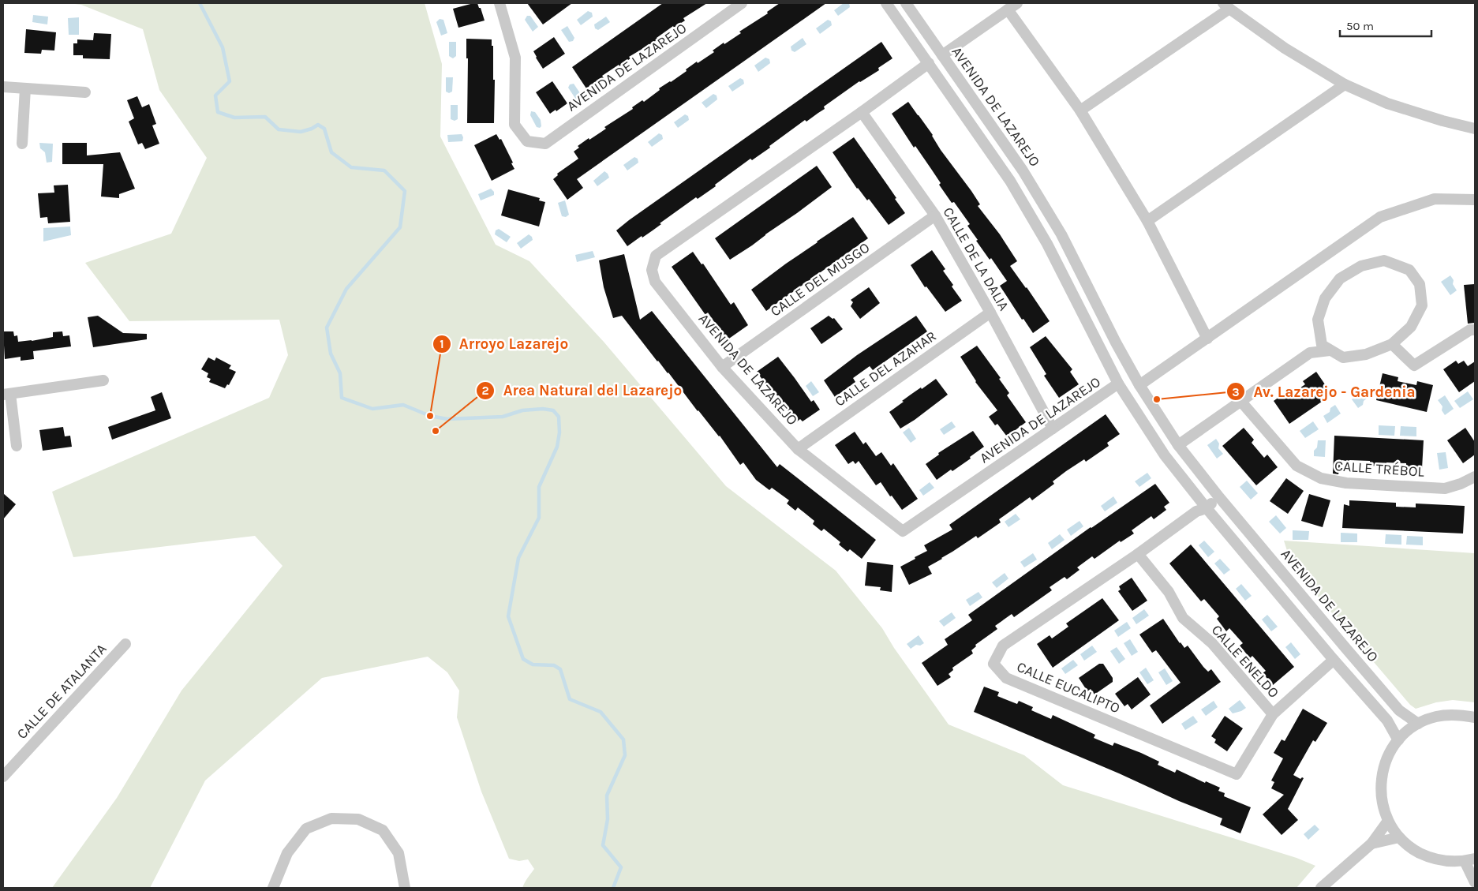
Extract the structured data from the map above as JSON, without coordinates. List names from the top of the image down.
{
  "streets": {
    "street": [
      "AVENIDA DE LAZAREJO",
      "CALLE DE LA DALIA",
      "CALLE DEL MUSGO",
      "CALLE DEL AZAHAR",
      "CALLE TRÉBOL",
      "CALLE ENELDO",
      "CALLE EUCALIPTO",
      "CALLE DE ATALANTA"
    ]
  },
  "crossings": [
    ["AVENIDA DE LAZAREJO", "CALLE DE LA DALIA"],
    ["AVENIDA DE LAZAREJO", "CALLE DEL MUSGO"],
    ["AVENIDA DE LAZAREJO", "CALLE DEL AZAHAR"],
    ["AVENIDA DE LAZAREJO", "CALLE EUCALIPTO"],
    ["CALLE DE LA DALIA", "CALLE DEL MUSGO"],
    ["CALLE DE LA DALIA", "CALLE DEL AZAHAR"],
    ["CALLE ENELDO", "CALLE EUCALIPTO"]
  ],
  "places": ["Av. Lazarejo - Gardenia", "Arroyo Lazarejo", "Area Natural del Lazarejo"],
  "scale_bar": "50 m"
}
